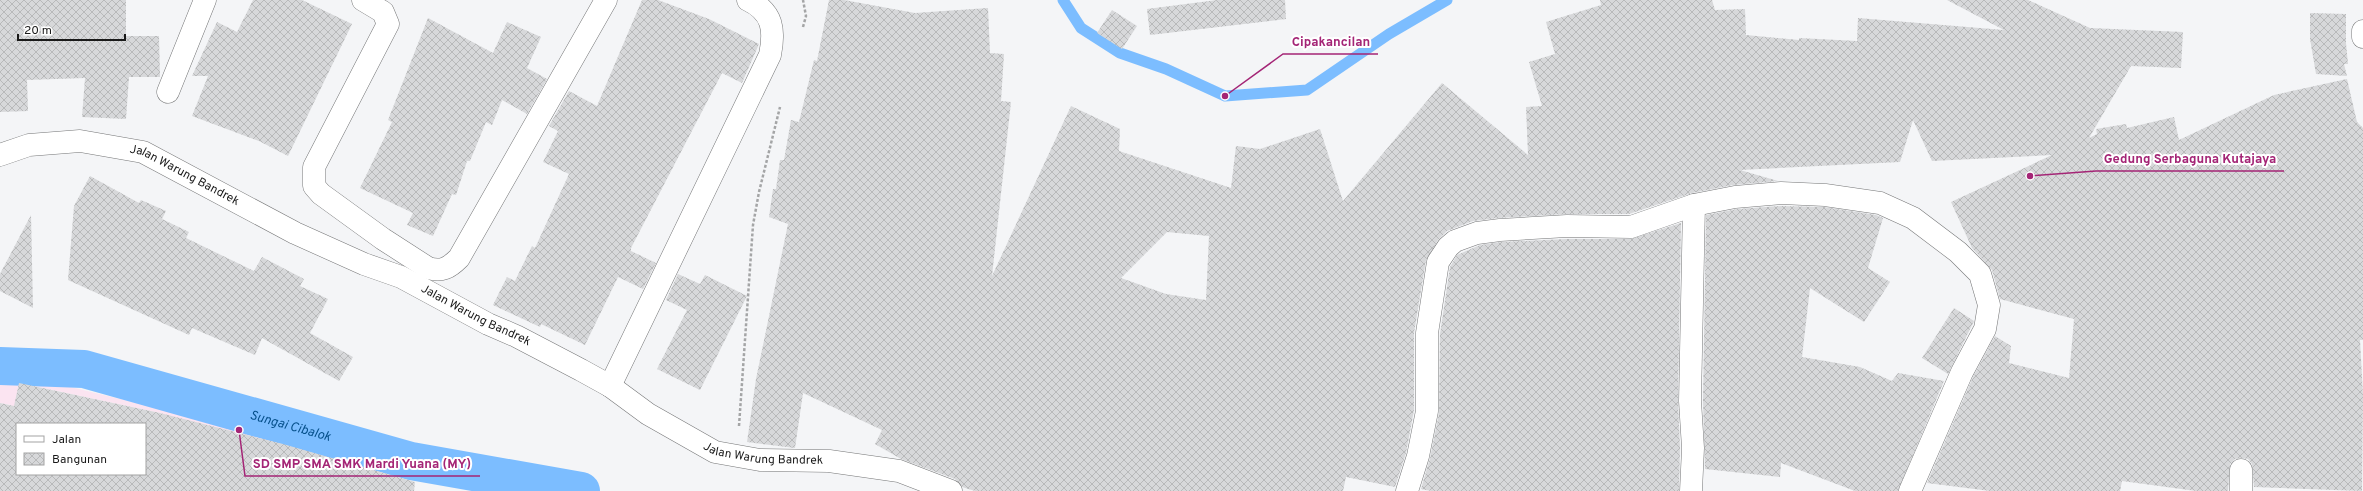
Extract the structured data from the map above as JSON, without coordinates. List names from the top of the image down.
{
  "streets": {
    "street": ["Jalan Warung Bandrek"]
  },
  "water": ["Sungai Cibalok"],
  "places": ["Cipakancilan", "Gedung Serbaguna Kutajaya", "SD SMP SMA SMK Mardi Yuana (MY)"],
  "legend": ["Jalan", "Bangunan"],
  "scale_bar": "20 m"
}
